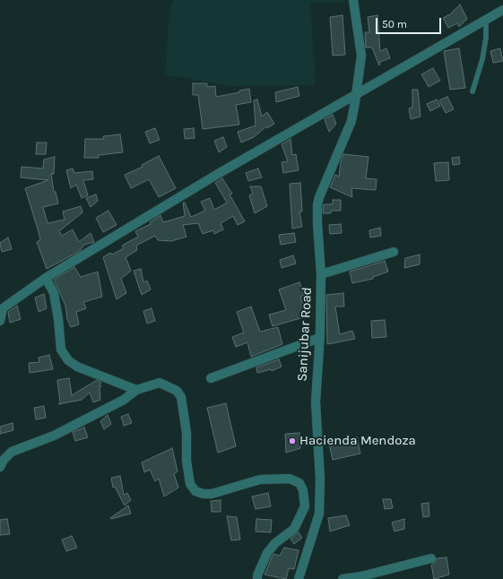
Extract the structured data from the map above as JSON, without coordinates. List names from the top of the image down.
{
  "streets": {
    "street": ["Sanijubar Road"]
  },
  "places": ["Hacienda Mendoza"],
  "scale_bar": "50 m"
}
